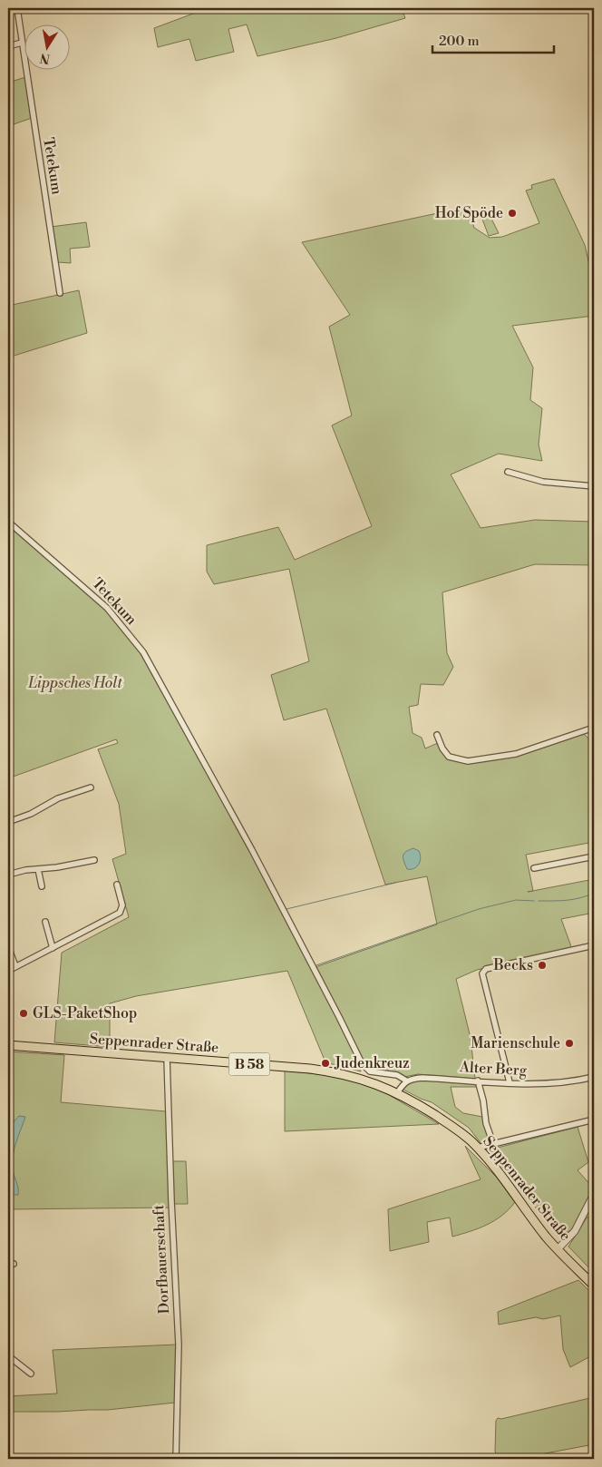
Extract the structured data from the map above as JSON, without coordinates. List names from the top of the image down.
{
  "streets": {
    "main road": ["Seppenrader Straße", "B 58"],
    "street": ["Tetekum", "Alter Berg", "Dorfbauerschaft"]
  },
  "crossings": [
    ["Tetekum", "Alter Berg"],
    ["Seppenrader Straße", "Dorfbauerschaft"]
  ],
  "parks": ["Lippsches Holt"],
  "places": [
    "Hof Spöde",
    "Becks",
    "GLS-PaketShop",
    "Marienschule",
    "Judenkreuz"
  ],
  "scale_bar": "200 m",
  "north": "bottom"
}
